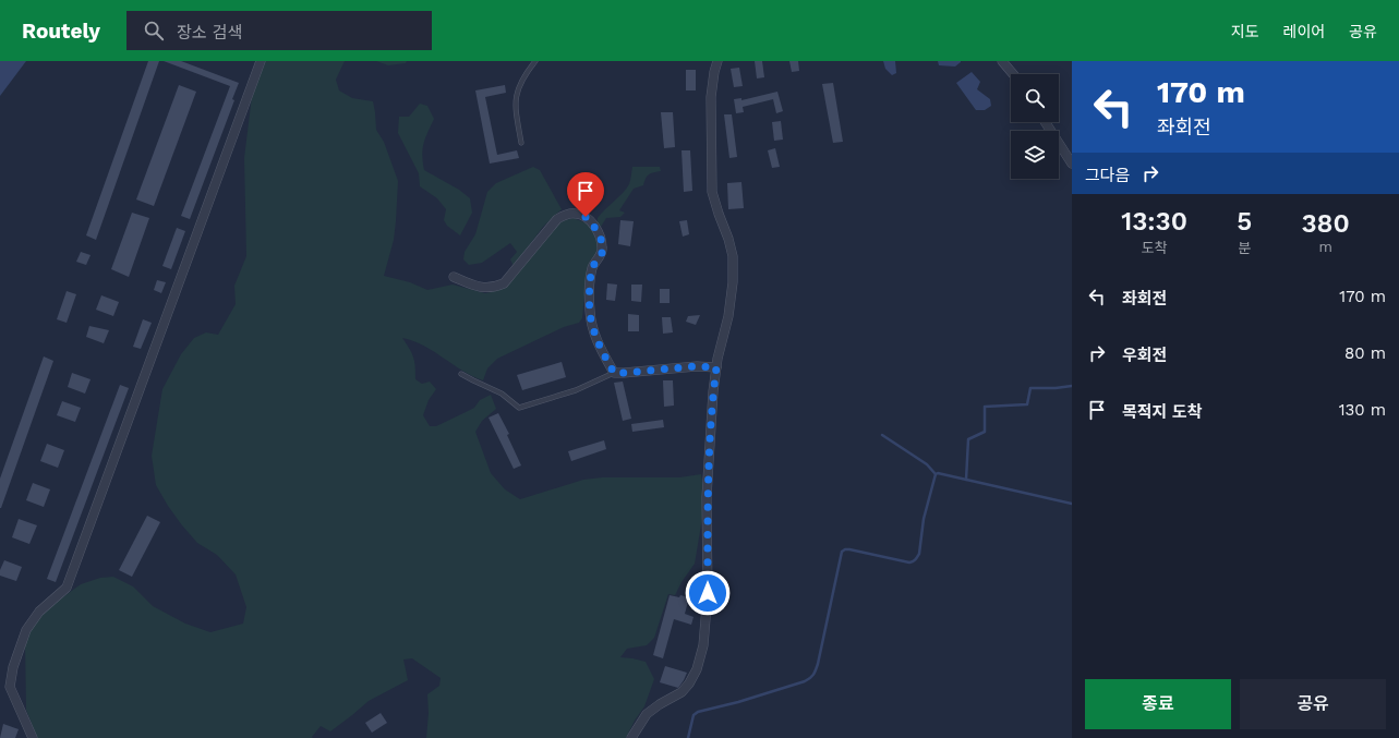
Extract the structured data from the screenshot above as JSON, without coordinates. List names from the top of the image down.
{
  "page": {
    "header": "Routely",
    "search": "장소 검색",
    "nav": ["지도", "레이어", "공유"],
    "turn": ["170 m", "좌회전"],
    "then": "그다음",
    "eta": [
      "13:30",
      "도착",
      "5",
      "분",
      "380",
      "m"
    ],
    "list": [
      {
        "name": "좌회전",
        "value": "170 m"
      },
      {
        "name": "우회전",
        "value": "80 m"
      },
      {
        "name": "목적지 도착",
        "value": "130 m"
      }
    ],
    "buttons": ["종료", "공유"]
  }
}
